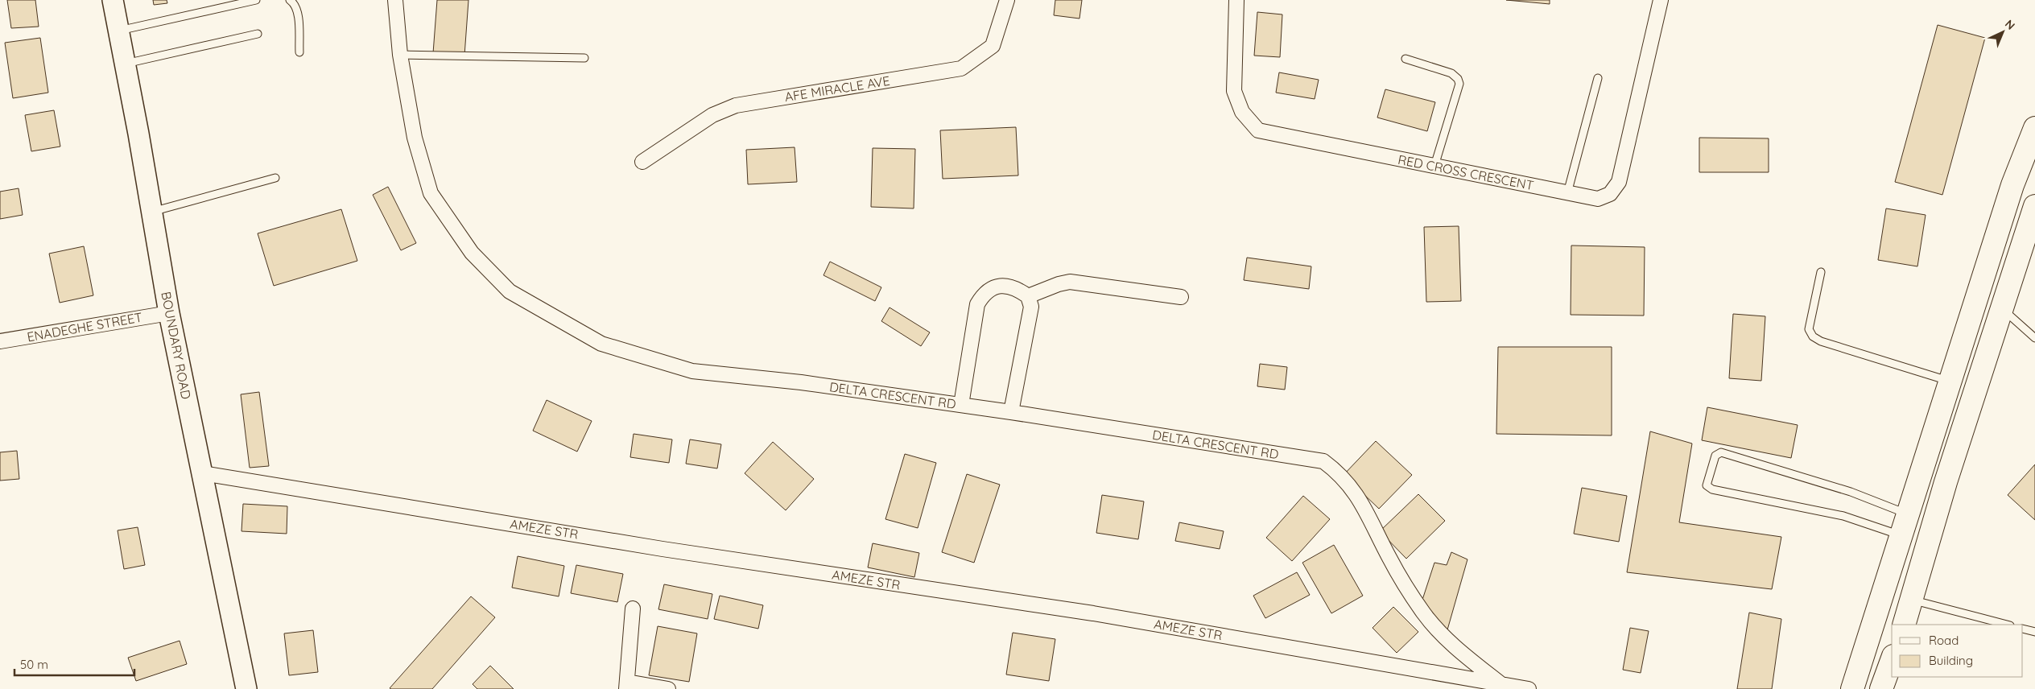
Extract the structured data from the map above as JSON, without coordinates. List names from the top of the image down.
{
  "streets": {
    "street": [
      "AFE MIRACLE AVE",
      "RED CROSS CRESCENT",
      "ENADEGHE STREET",
      "BOUNDARY ROAD",
      "DELTA CRESCENT RD",
      "AMEZE STR"
    ]
  },
  "crossings": [
    ["ENADEGHE STREET", "BOUNDARY ROAD"],
    ["BOUNDARY ROAD", "AMEZE STR"],
    ["DELTA CRESCENT RD", "AMEZE STR"]
  ],
  "legend": ["Road", "Building"],
  "scale_bar": "50 m",
  "north": "top right"
}
